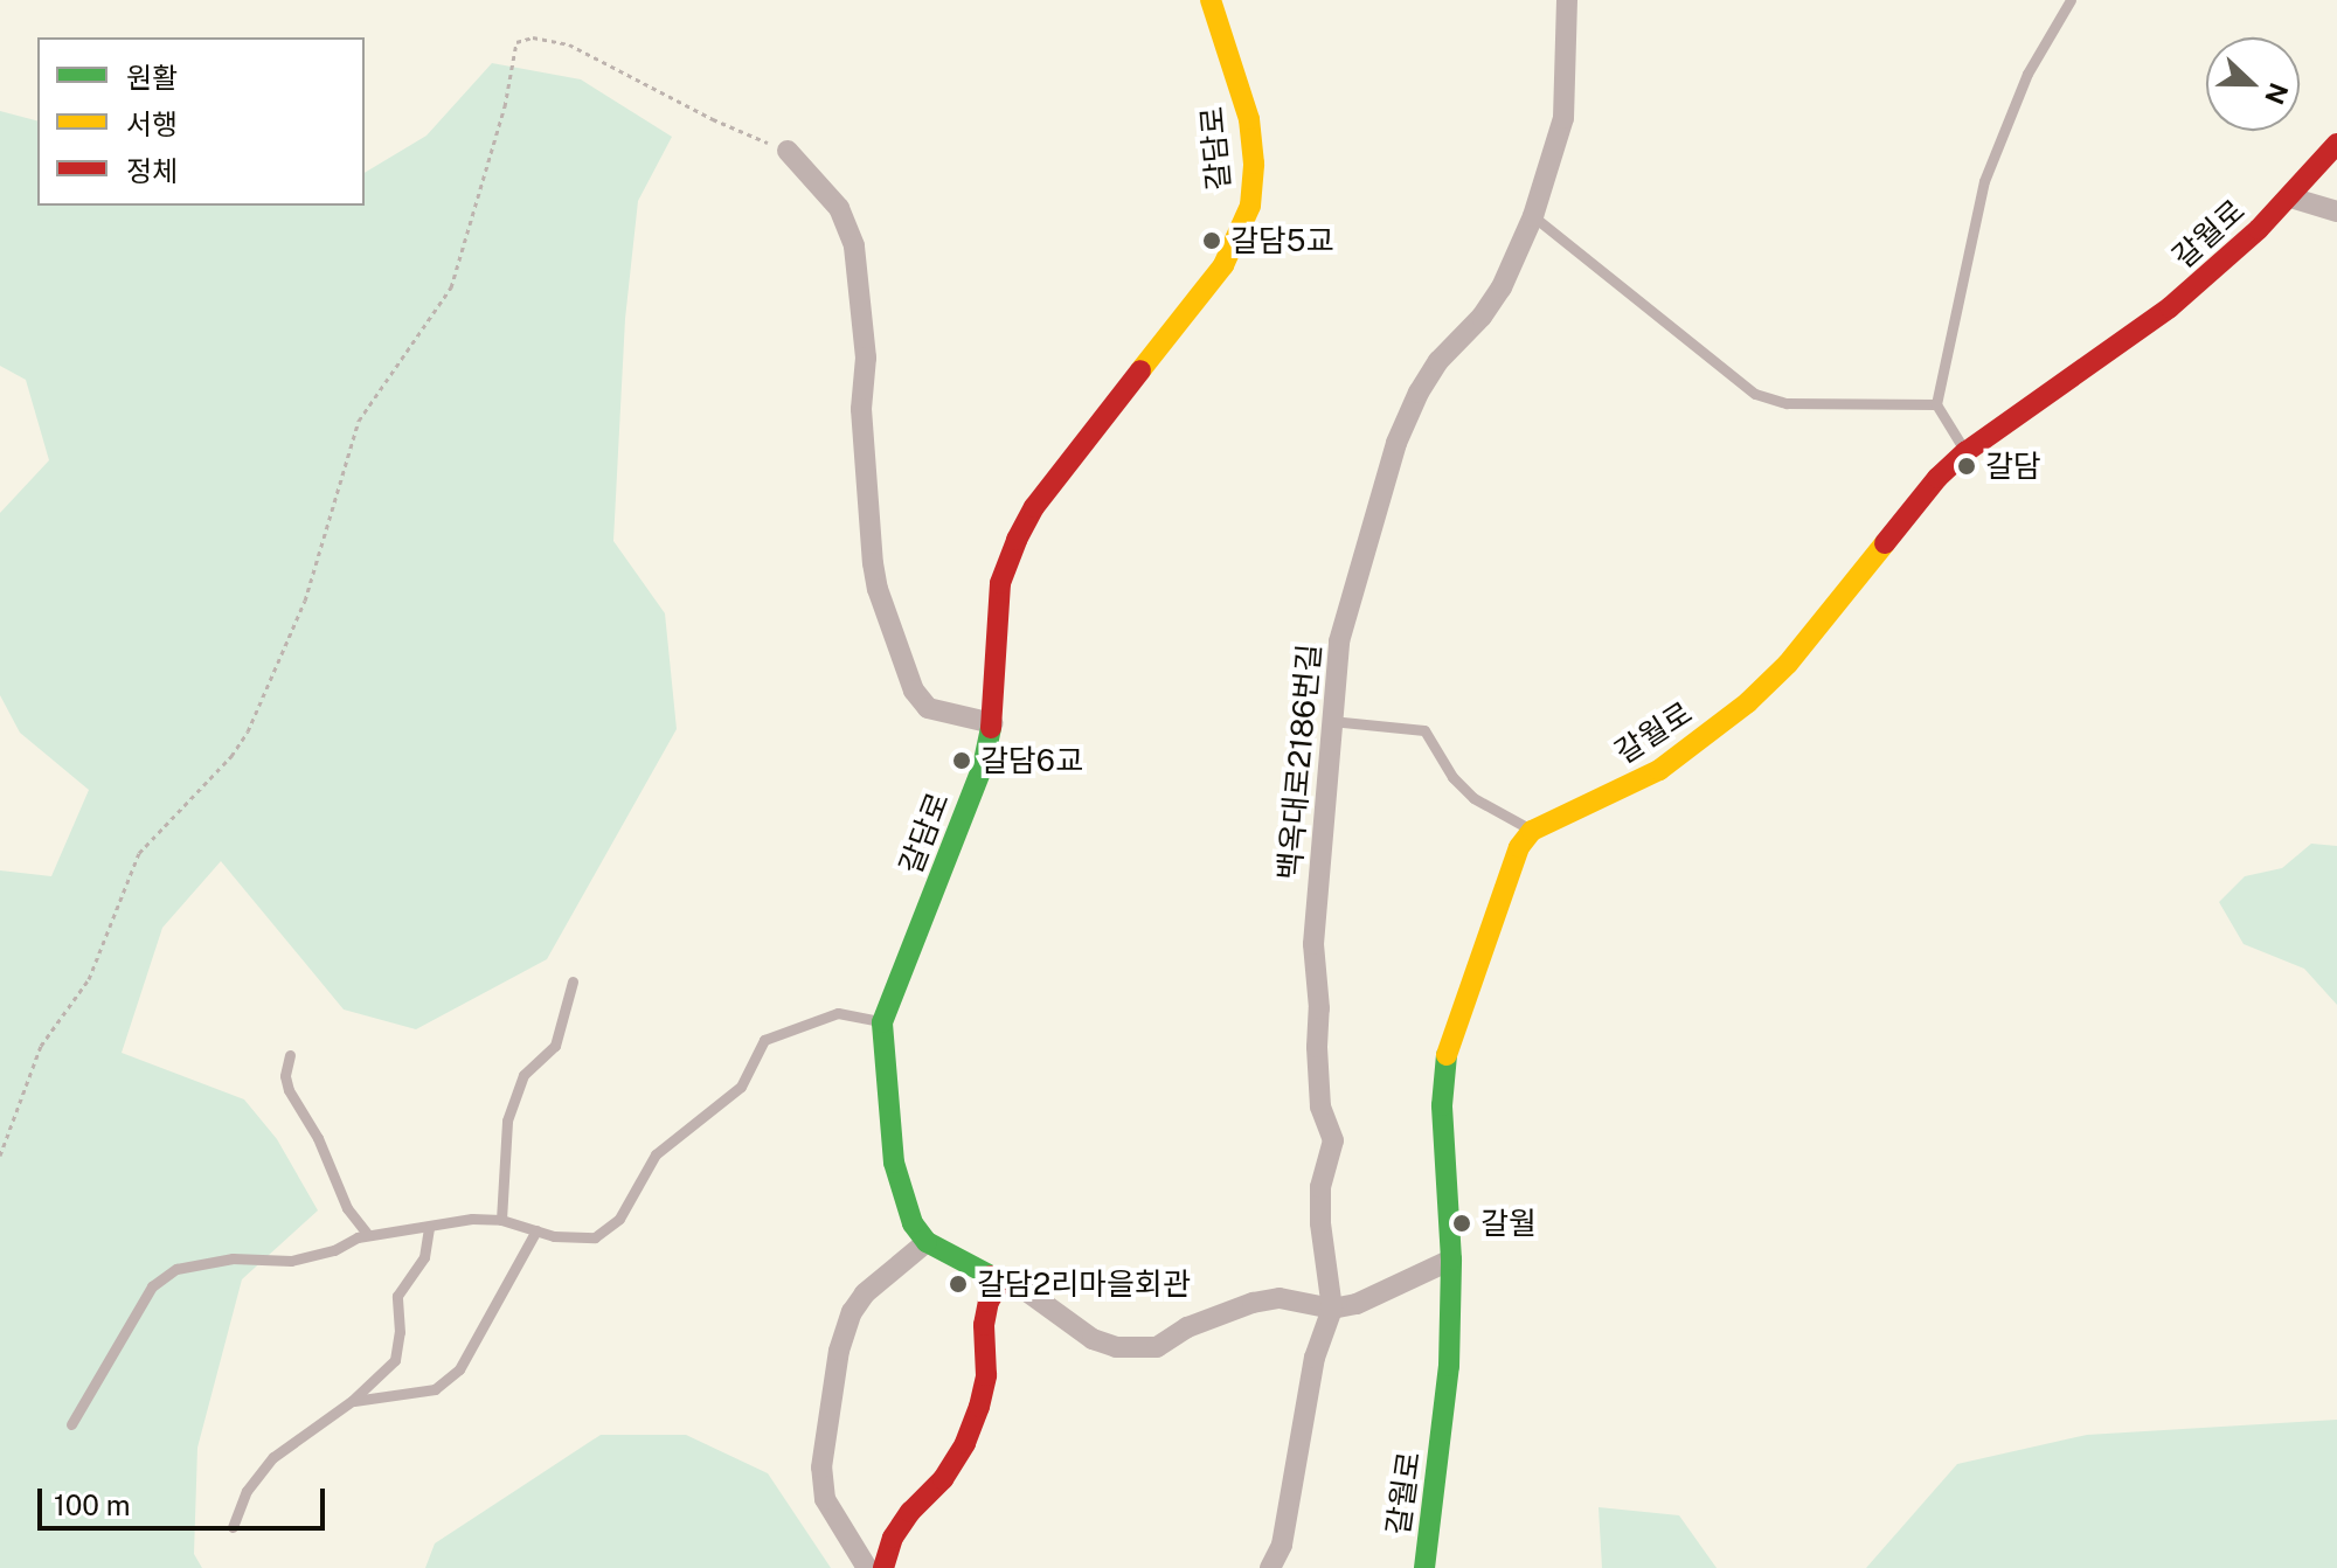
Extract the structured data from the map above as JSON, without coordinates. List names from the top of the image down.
{
  "streets": {
    "street": ["갈담로", "갈월로", "백옥대로2186번길"]
  },
  "places": [
    "갈담5교",
    "갈담",
    "갈담6교",
    "갈월",
    "갈담2리마을회관"
  ],
  "legend": ["원활", "서행", "정체"],
  "scale_bar": "100 m",
  "north": "right"
}
